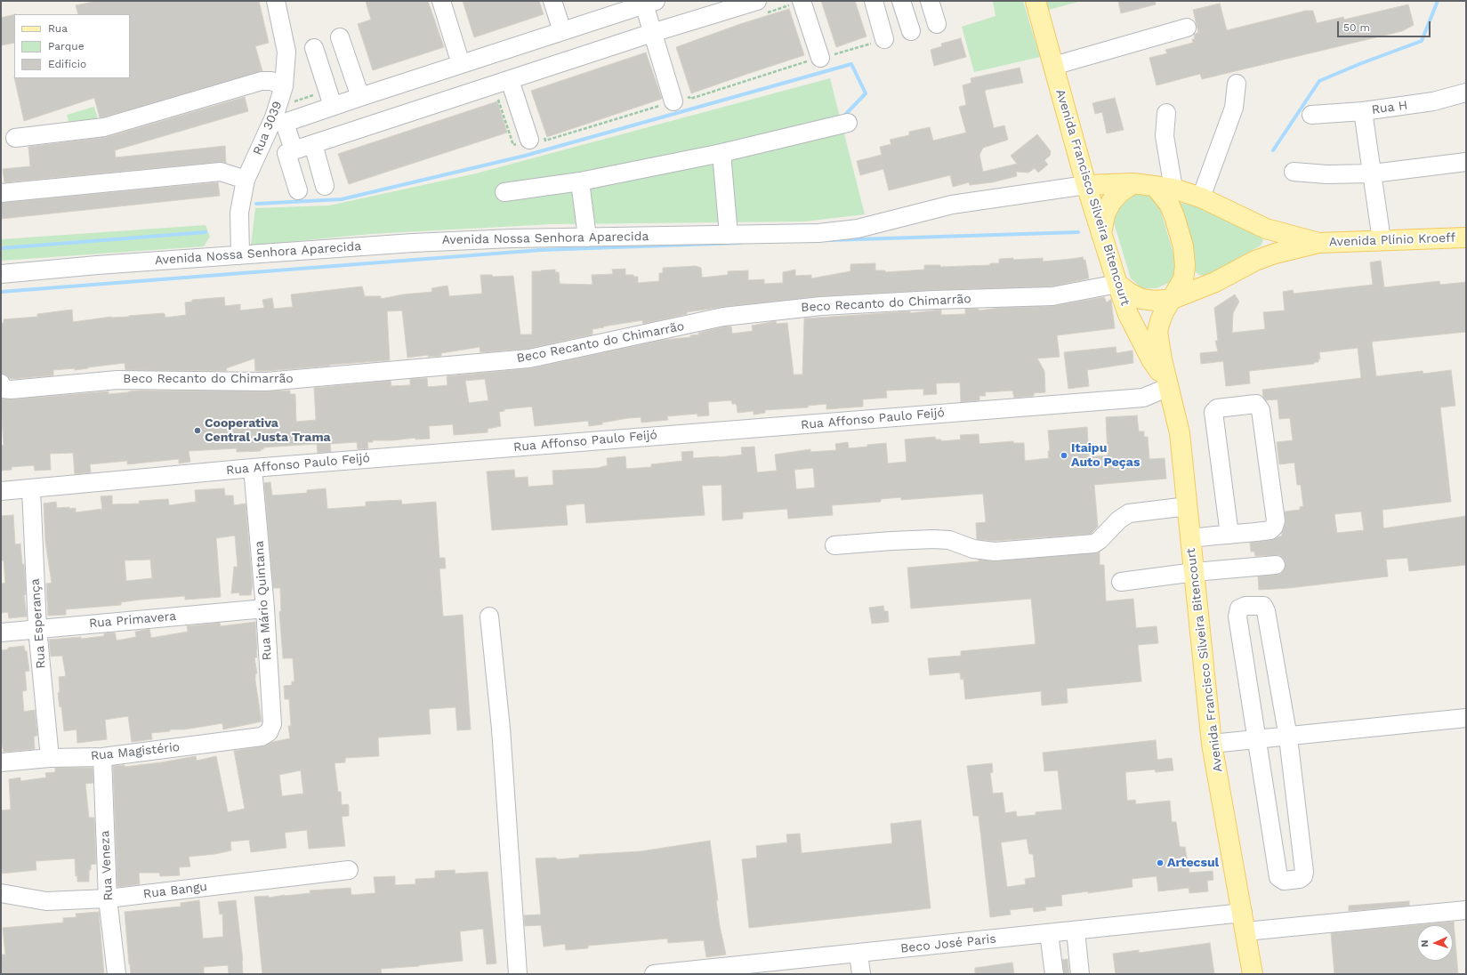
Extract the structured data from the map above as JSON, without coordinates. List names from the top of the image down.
{
  "streets": {
    "main road": ["Avenida Francisco Silveira Bitencourt", "Avenida Plínio Kroeff"],
    "street": [
      "Rua H",
      "Rua 3039",
      "Avenida Nossa Senhora Aparecida",
      "Beco Recanto do Chimarrão",
      "Rua Affonso Paulo Feijó",
      "Rua Mário Quintana",
      "Rua Primavera",
      "Rua Esperança",
      "Rua Magistério",
      "Rua Veneza",
      "Rua Bangu",
      "Beco José Paris"
    ]
  },
  "crossings": [
    ["Rua 3039", "Avenida Nossa Senhora Aparecida"],
    ["Avenida Francisco Silveira Bitencourt", "Avenida Nossa Senhora Aparecida"],
    ["Avenida Francisco Silveira Bitencourt", "Avenida Plínio Kroeff"],
    ["Avenida Francisco Silveira Bitencourt", "Beco Recanto do Chimarrão"],
    ["Avenida Francisco Silveira Bitencourt", "Rua Affonso Paulo Feijó"],
    ["Avenida Francisco Silveira Bitencourt", "Beco José Paris"],
    ["Avenida Nossa Senhora Aparecida", "Avenida Plínio Kroeff"],
    ["Avenida Plínio Kroeff", "Beco Recanto do Chimarrão"],
    ["Rua Affonso Paulo Feijó", "Rua Mário Quintana"],
    ["Rua Affonso Paulo Feijó", "Rua Esperança"],
    ["Rua Mário Quintana", "Rua Primavera"],
    ["Rua Mário Quintana", "Rua Magistério"],
    ["Rua Primavera", "Rua Esperança"],
    ["Rua Esperança", "Rua Magistério"],
    ["Rua Magistério", "Rua Veneza"],
    ["Rua Veneza", "Rua Bangu"]
  ],
  "places": ["Cooperativa Central Justa Trama", "Itaipu Auto Peças", "Artecsul"],
  "legend": ["Rua", "Parque", "Edifício"],
  "scale_bar": "50 m",
  "north": "left"
}
